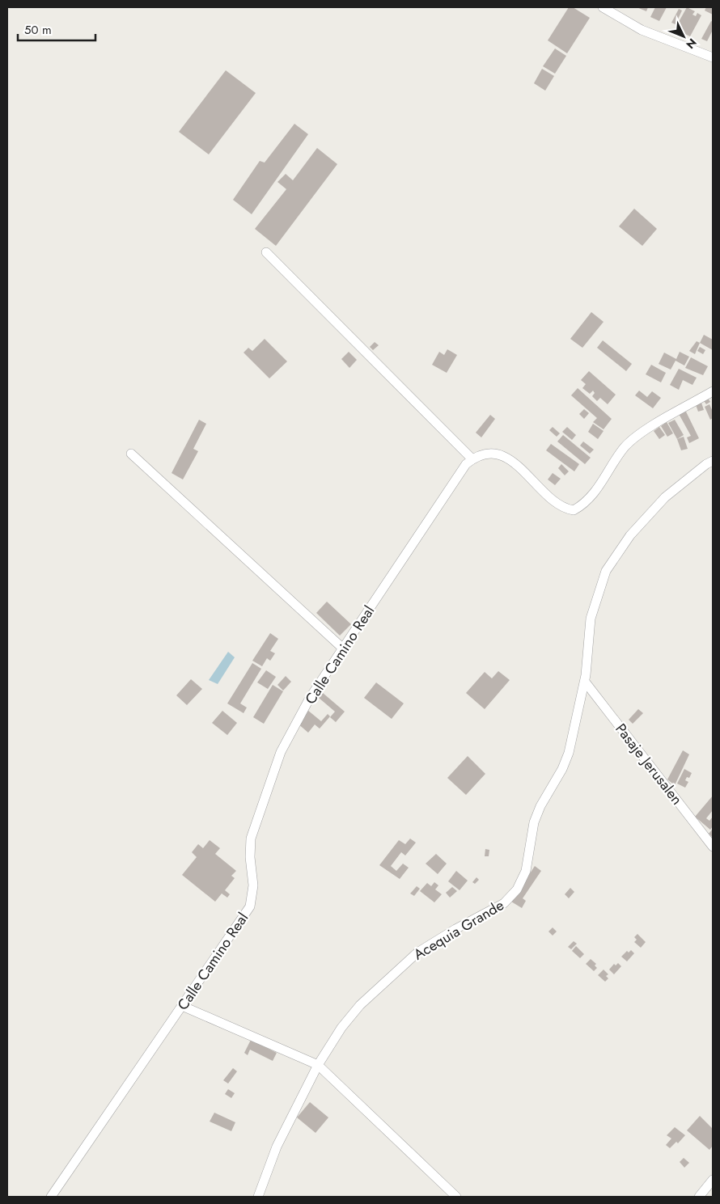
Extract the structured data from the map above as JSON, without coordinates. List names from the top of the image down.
{
  "streets": {
    "street": ["Calle Camino Real", "Pasaje Jerusalen", "Acequia Grande"]
  },
  "crossings": [
    ["Pasaje Jerusalen", "Acequia Grande"]
  ],
  "scale_bar": "50 m",
  "north": "bottom right"
}
